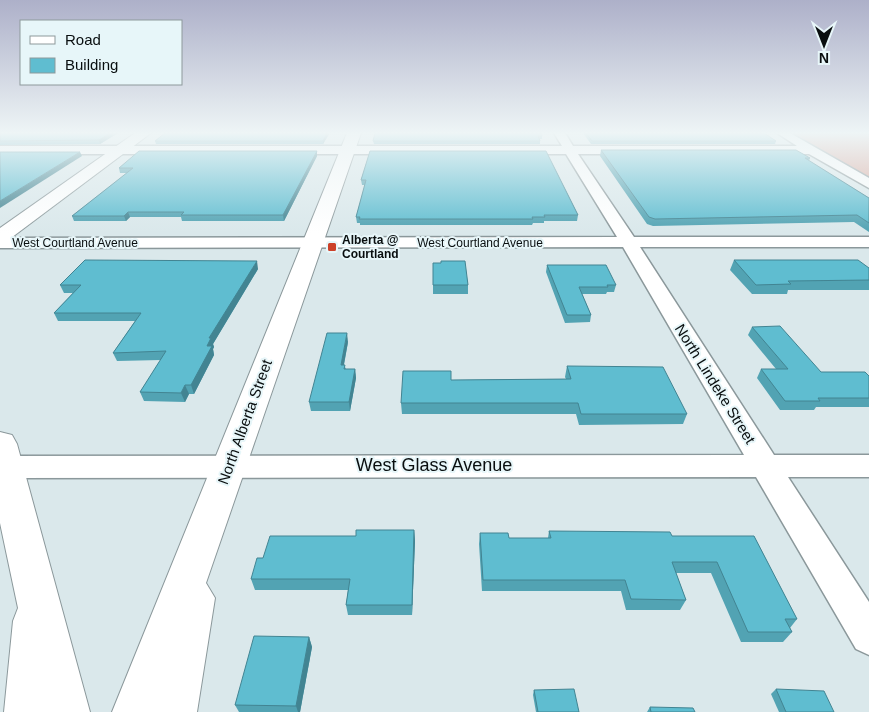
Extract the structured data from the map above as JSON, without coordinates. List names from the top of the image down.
{
  "streets": {
    "main road": ["North Alberta Street"],
    "street": ["West Courtland Avenue", "North Lindeke Street", "West Glass Avenue"]
  },
  "crossings": [
    ["West Courtland Avenue", "North Lindeke Street"],
    ["West Courtland Avenue", "North Alberta Street"],
    ["North Lindeke Street", "West Glass Avenue"],
    ["North Alberta Street", "West Glass Avenue"]
  ],
  "places": {
    "transit": ["Alberta @ Courtland"]
  },
  "legend": ["Road", "Building"],
  "north": "bottom"
}
